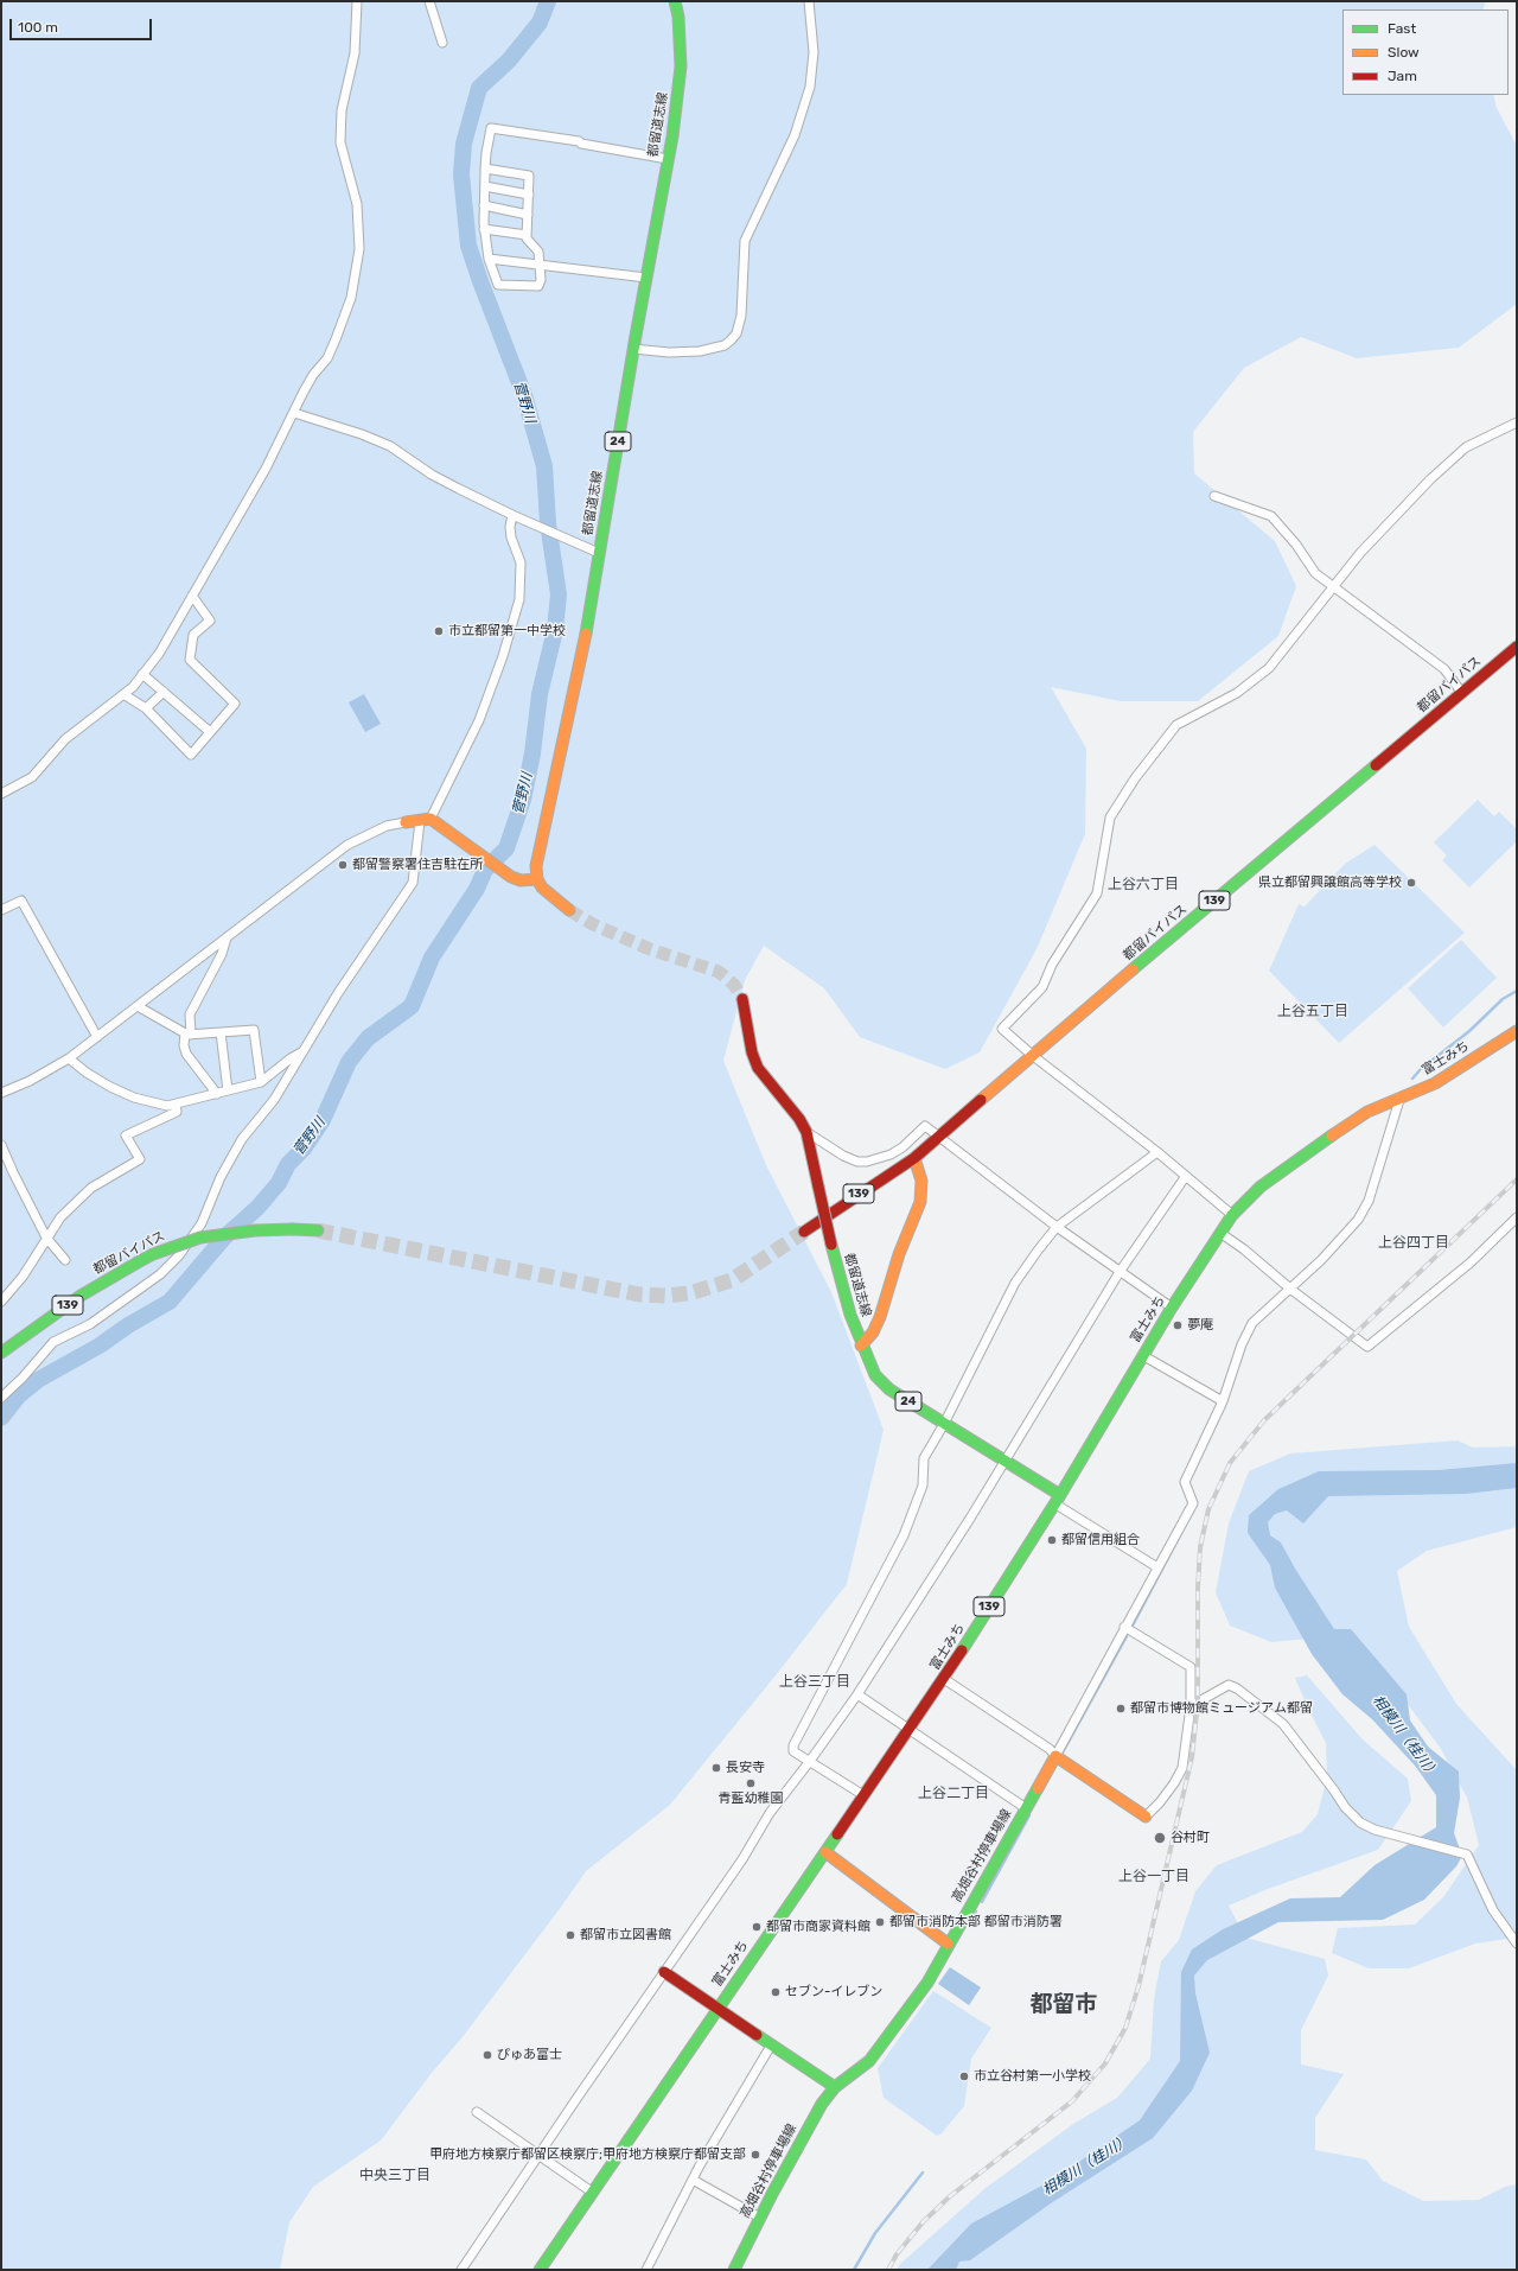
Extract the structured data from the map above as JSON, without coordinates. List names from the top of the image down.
{
  "streets": {
    "main road": [
      "都留道志線",
      "24",
      "都留バイパス",
      "139",
      "富士みち",
      "高畑谷村停車場線"
    ]
  },
  "crossings": [
    ["都留道志線", "富士みち"]
  ],
  "districts": [
    "上谷六丁目",
    "上谷五丁目",
    "上谷四丁目",
    "上谷三丁目",
    "上谷二丁目",
    "上谷一丁目",
    "都留市",
    "中央三丁目"
  ],
  "water": ["菅野川", "相模川（桂川）"],
  "places": [
    "市立都留第一中学校",
    "都留警察署住吉駐在所",
    "県立都留興譲館高等学校",
    "夢庵",
    "都留信用組合",
    "都留市博物館ミュージアム都留",
    "長安寺",
    "青藍幼稚園",
    "谷村町",
    "都留市消防本部 都留市消防署",
    "都留市商家資料館",
    "都留市立図書館",
    "セブン-イレブン",
    "ぴゅあ富士",
    "市立谷村第一小学校",
    "甲府地方検察庁都留区検察庁;甲府地方検察庁都留支部"
  ],
  "legend": ["Fast", "Slow", "Jam"],
  "scale_bar": "100 m"
}
